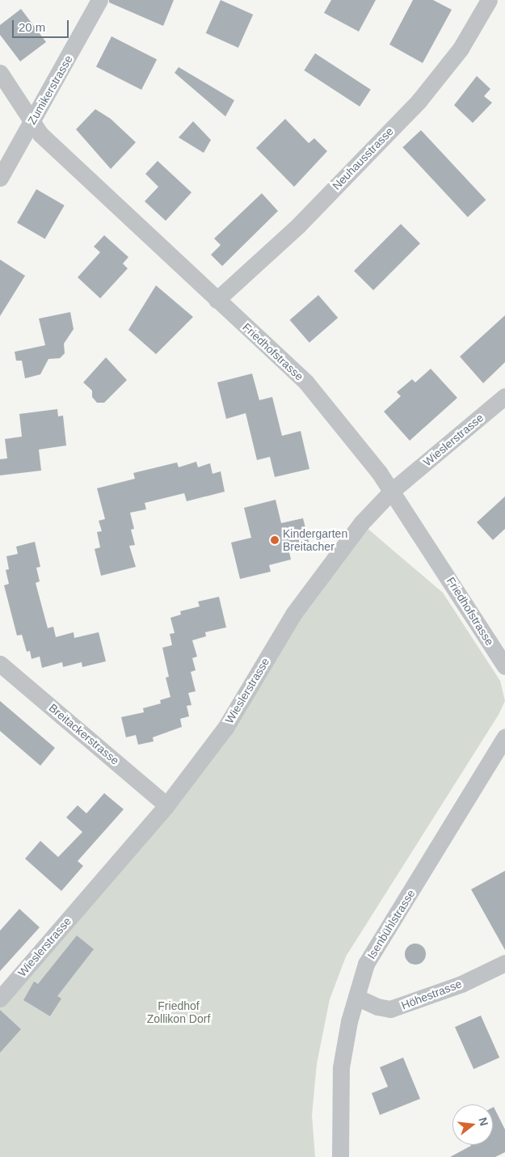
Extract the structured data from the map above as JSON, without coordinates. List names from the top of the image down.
{
  "streets": {
    "street": [
      "Zumikerstrasse",
      "Neuhausstrasse",
      "Friedhofstrasse",
      "Wieslerstrasse",
      "Breitackerstrasse",
      "Isenbühlstrasse",
      "Höhestrasse"
    ]
  },
  "crossings": [
    ["Zumikerstrasse", "Friedhofstrasse"],
    ["Neuhausstrasse", "Friedhofstrasse"],
    ["Friedhofstrasse", "Wieslerstrasse"],
    ["Wieslerstrasse", "Breitackerstrasse"],
    ["Isenbühlstrasse", "Höhestrasse"]
  ],
  "parks": ["Friedhof Zollikon Dorf"],
  "places": ["Kindergarten Breitacher"],
  "scale_bar": "20 m",
  "north": "right"
}
